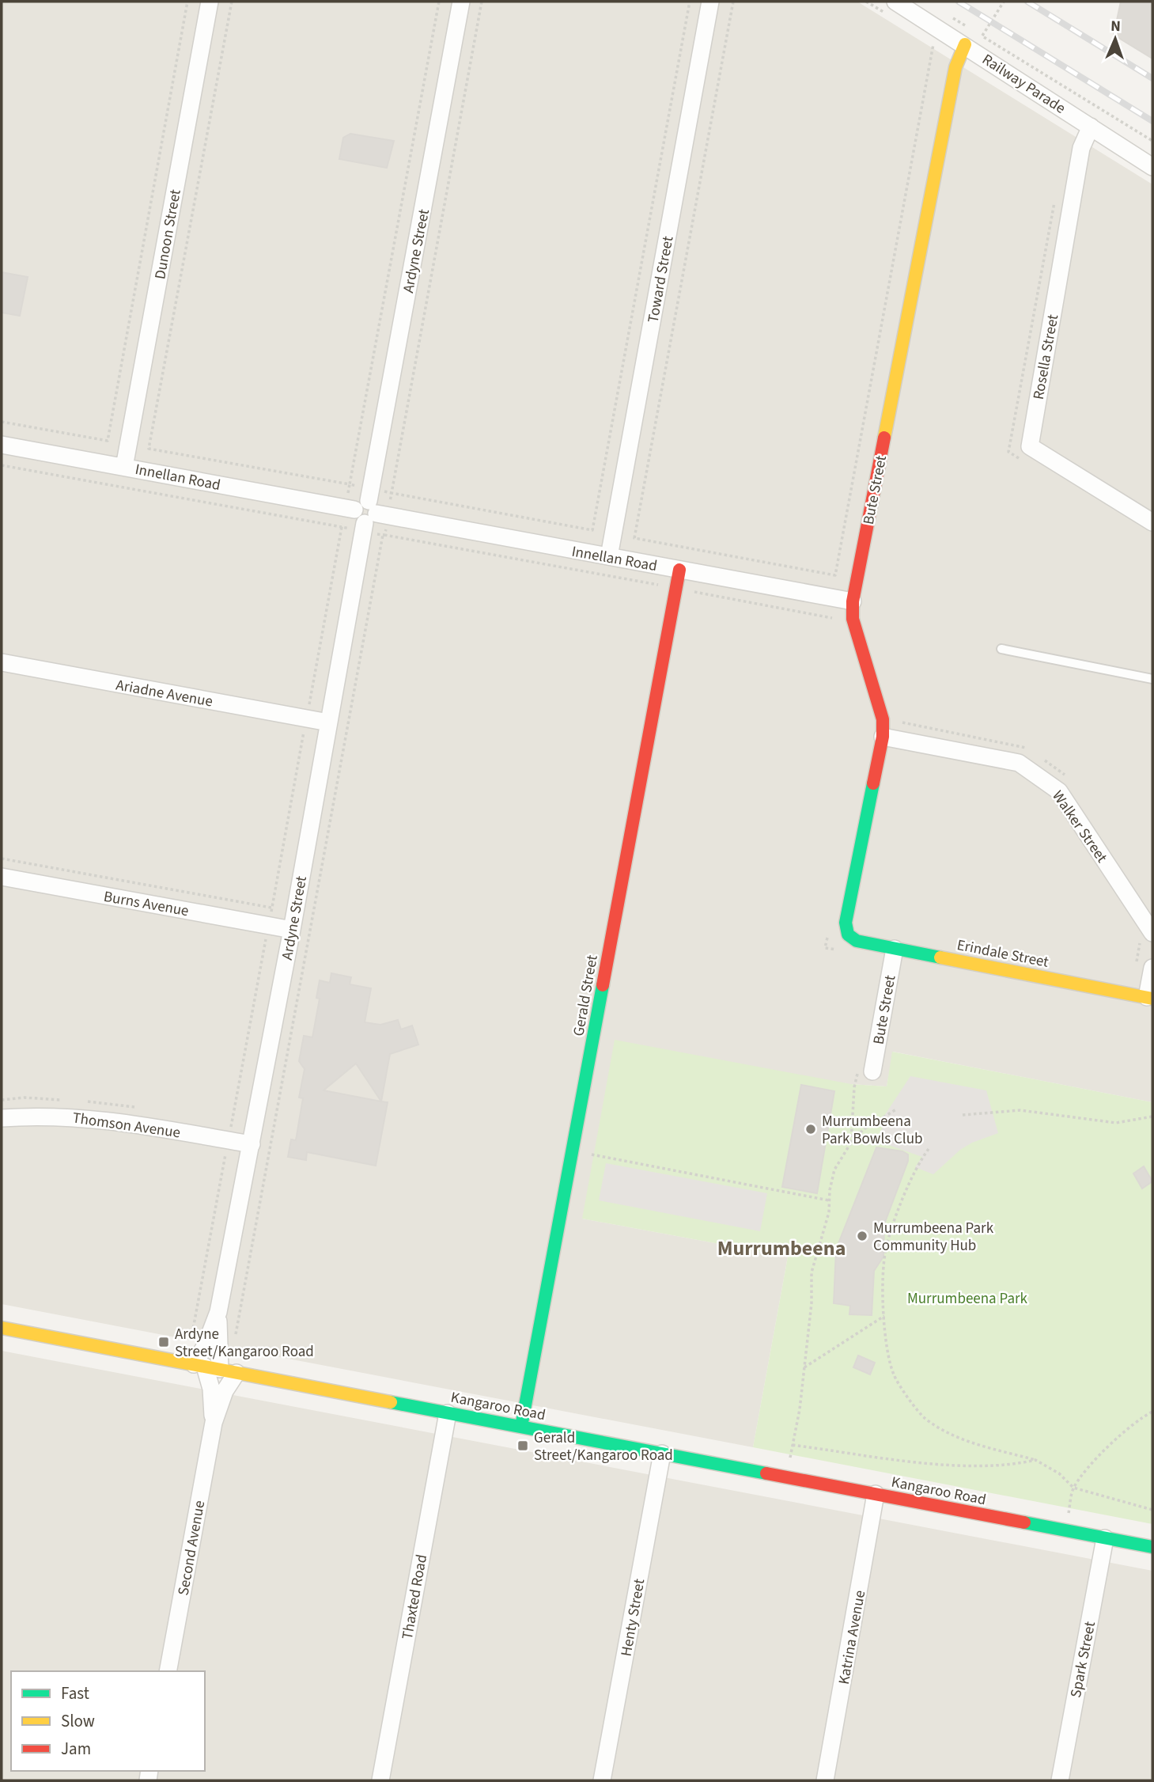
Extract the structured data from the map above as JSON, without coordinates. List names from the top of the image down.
{
  "streets": {
    "street": [
      "Railway Parade",
      "Dunoon Street",
      "Ardyne Street",
      "Toward Street",
      "Rosella Street",
      "Innellan Road",
      "Bute Street",
      "Ariadne Avenue",
      "Walker Street",
      "Burns Avenue",
      "Erindale Street",
      "Gerald Street",
      "Thomson Avenue",
      "Kangaroo Road",
      "Second Avenue",
      "Thaxted Road",
      "Henty Street",
      "Katrina Avenue",
      "Spark Street"
    ]
  },
  "crossings": [
    ["Railway Parade", "Rosella Street"],
    ["Railway Parade", "Bute Street"],
    ["Dunoon Street", "Innellan Road"],
    ["Ardyne Street", "Innellan Road"],
    ["Ardyne Street", "Ariadne Avenue"],
    ["Ardyne Street", "Burns Avenue"],
    ["Ardyne Street", "Thomson Avenue"],
    ["Ardyne Street", "Kangaroo Road"],
    ["Ardyne Street", "Second Avenue"],
    ["Toward Street", "Innellan Road"],
    ["Innellan Road", "Bute Street"],
    ["Innellan Road", "Gerald Street"],
    ["Bute Street", "Walker Street"],
    ["Bute Street", "Erindale Street"],
    ["Gerald Street", "Kangaroo Road"],
    ["Kangaroo Road", "Second Avenue"],
    ["Kangaroo Road", "Thaxted Road"],
    ["Kangaroo Road", "Henty Street"],
    ["Kangaroo Road", "Katrina Avenue"],
    ["Kangaroo Road", "Spark Street"]
  ],
  "districts": ["Murrumbeena"],
  "parks": ["Murrumbeena Park"],
  "places": {
    "other": ["Murrumbeena Park Bowls Club", "Murrumbeena Park Community Hub"],
    "transit": ["Ardyne Street/Kangaroo Road", "Gerald Street/Kangaroo Road"]
  },
  "legend": ["Fast", "Slow", "Jam"],
  "north": "top"
}
